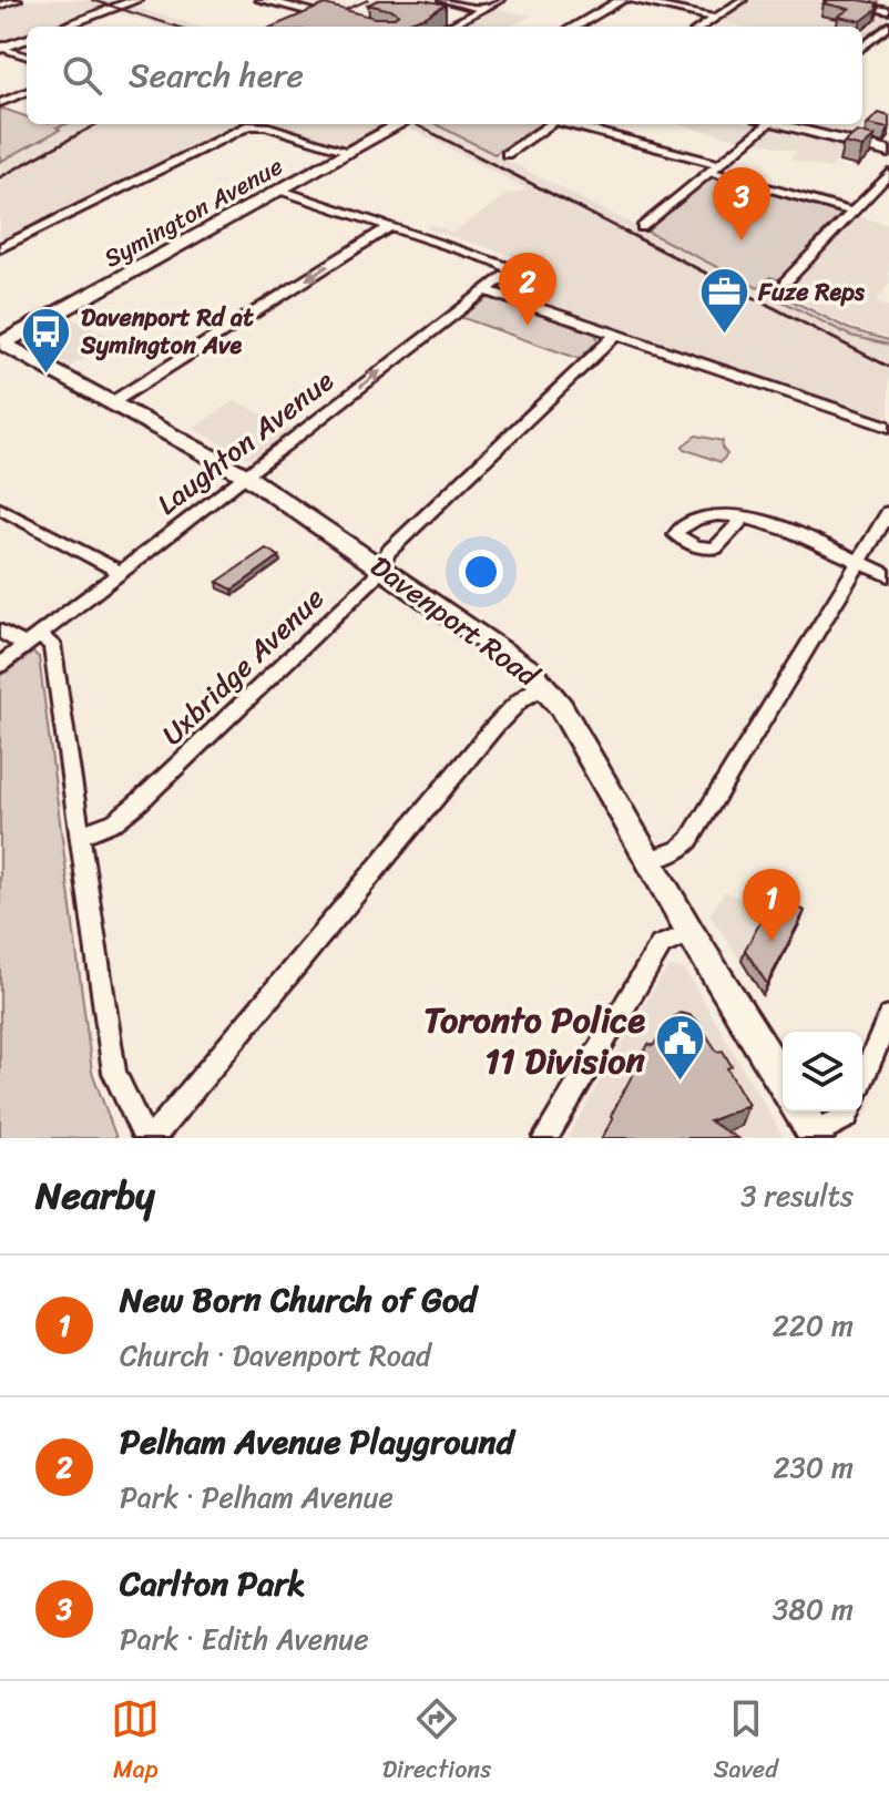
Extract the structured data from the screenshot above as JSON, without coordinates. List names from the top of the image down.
{
  "streets": {
    "street": [
      "Symington Avenue",
      "Laughton Avenue",
      "Davenport Road",
      "Uxbridge Avenue"
    ]
  },
  "crossings": [
    ["Symington Avenue", "Davenport Road"],
    ["Laughton Avenue", "Davenport Road"],
    ["Davenport Road", "Uxbridge Avenue"]
  ],
  "places": {
    "office": ["Fuze Reps"],
    "bus stop": ["Davenport Rd at Symington Ave"],
    "public building": ["Toronto Police 11 Division"]
  },
  "page": {
    "search": "Search here",
    "pins": ["3", "2", "1"],
    "heading": ["Nearby", "3 results"],
    "list": [
      {
        "mark": "1",
        "name": "New Born Church of God",
        "note": "Church · Davenport Road",
        "value": "220 m"
      },
      {
        "mark": "2",
        "name": "Pelham Avenue Playground",
        "note": "Park · Pelham Avenue",
        "value": "230 m"
      },
      {
        "mark": "3",
        "name": "Carlton Park",
        "note": "Park · Edith Avenue",
        "value": "380 m"
      }
    ],
    "nav": ["Map", "Directions", "Saved"]
  }
}
